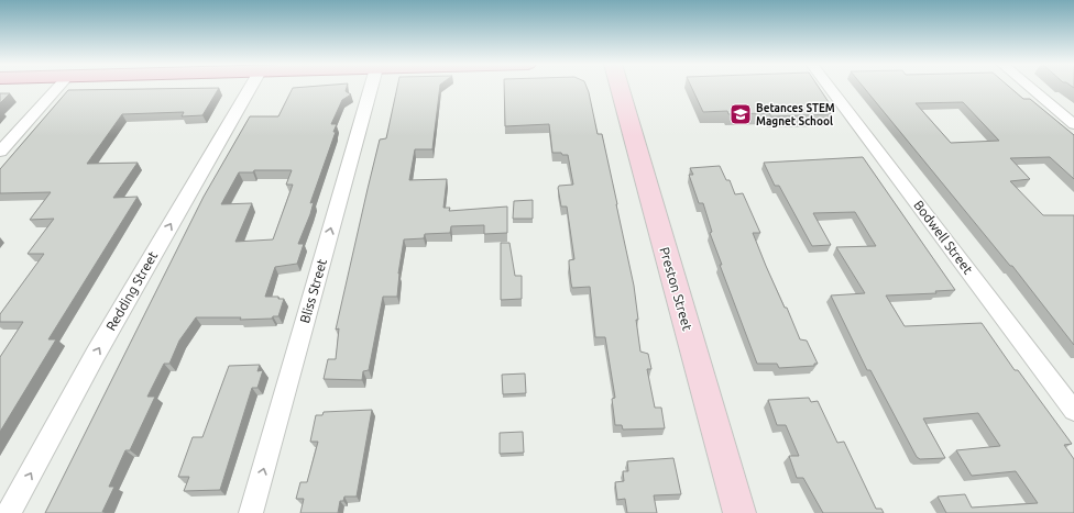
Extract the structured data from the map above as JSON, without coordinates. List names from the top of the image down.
{
  "streets": {
    "street": [
      "Bodwell Street",
      "Preston Street",
      "Redding Street",
      "Bliss Street"
    ]
  },
  "one_way": ["Redding Street", "Bliss Street"],
  "places": {
    "school or university": ["Betances STEM Magnet School"]
  }
}
